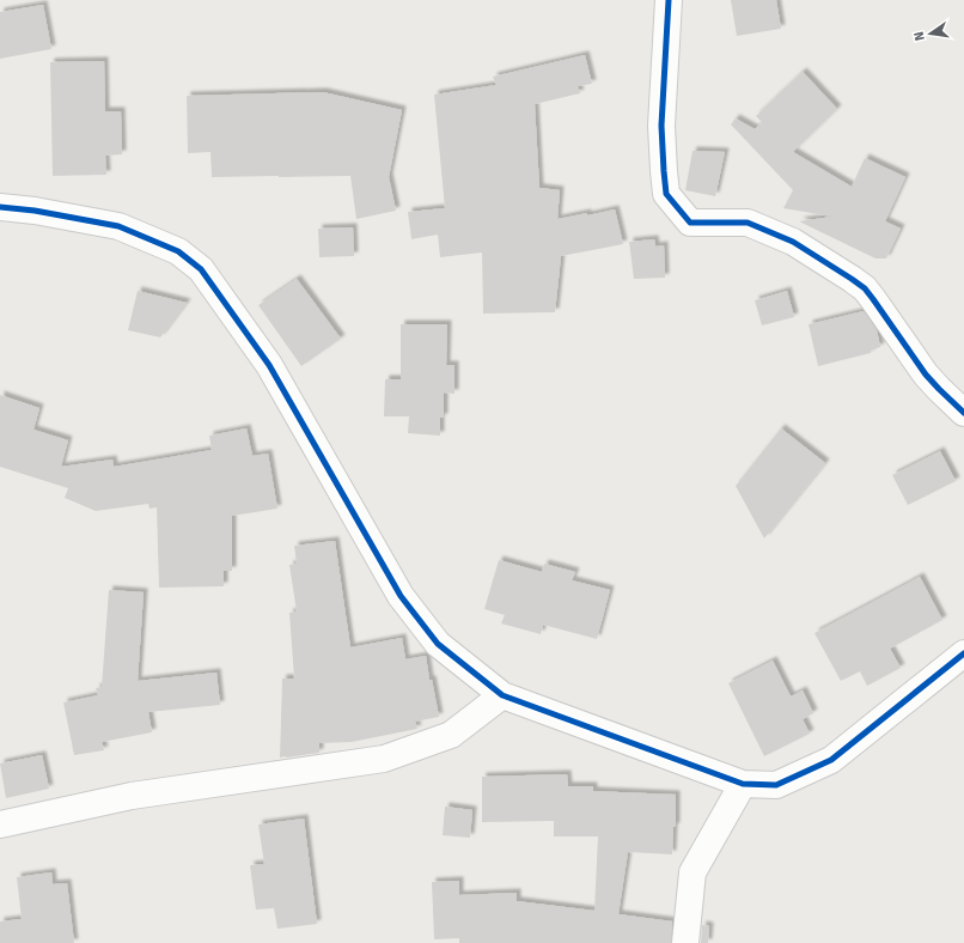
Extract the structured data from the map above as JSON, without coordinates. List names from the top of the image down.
{
  "north": "left"
}
